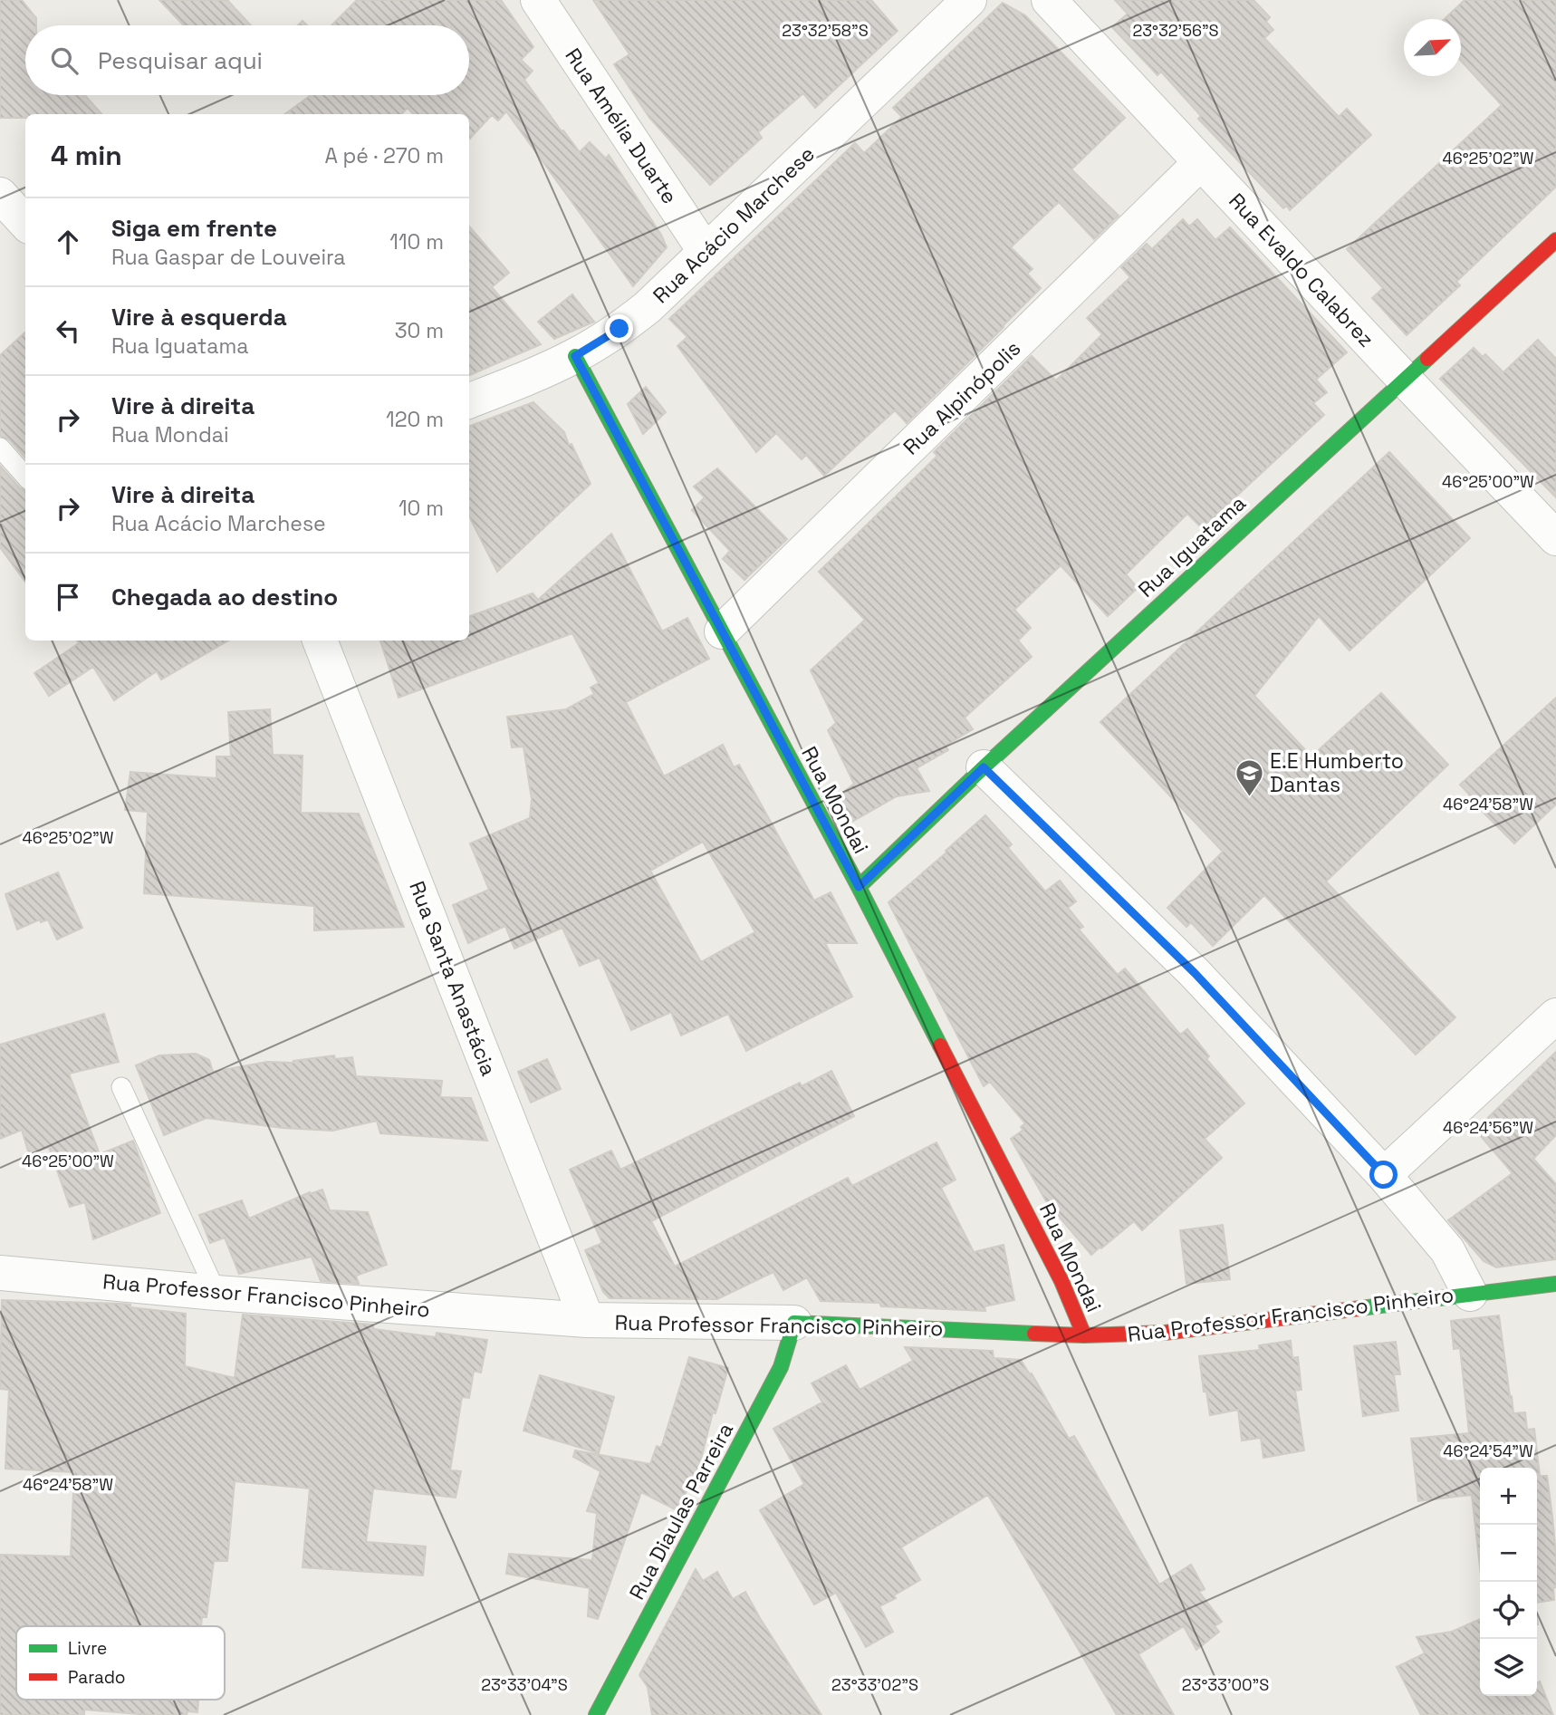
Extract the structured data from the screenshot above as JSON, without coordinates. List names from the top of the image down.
{
  "streets": {
    "street": [
      "Rua Amélia Duarte",
      "Rua Acácio Marchese",
      "Rua Evaldo Calabrez",
      "Rua Alpinópolis",
      "Rua Iguatama",
      "Rua Mondai",
      "Rua Santa Anastácia",
      "Rua Professor Francisco Pinheiro",
      "Rua Diaulas Parreira"
    ]
  },
  "crossings": [
    ["Rua Amélia Duarte", "Rua Acácio Marchese"],
    ["Rua Acácio Marchese", "Rua Mondai"],
    ["Rua Evaldo Calabrez", "Rua Alpinópolis"],
    ["Rua Evaldo Calabrez", "Rua Iguatama"],
    ["Rua Alpinópolis", "Rua Mondai"],
    ["Rua Iguatama", "Rua Mondai"],
    ["Rua Mondai", "Rua Professor Francisco Pinheiro"],
    ["Rua Santa Anastácia", "Rua Professor Francisco Pinheiro"],
    ["Rua Professor Francisco Pinheiro", "Rua Diaulas Parreira"]
  ],
  "places": {
    "school or university": ["E.E Humberto Dantas"]
  },
  "legend": ["Livre", "Parado"],
  "north": "top right",
  "page": {
    "search": "Pesquisar aqui",
    "heading": ["4 min", "A pé · 270 m"],
    "list": [
      ["Siga em frente", "Rua Gaspar de Louveira", "110 m"],
      ["Vire à esquerda", "Rua Iguatama", "30 m"],
      ["Vire à direita", "Rua Mondai", "120 m"],
      ["Vire à direita", "Rua Acácio Marchese", "10 m"],
      "Chegada ao destino"
    ],
    "map_buttons": ["+", "−"]
  },
  "coordinates": [
    "23°32'56\"S",
    "23°32'58\"S",
    "46°25'02\"W",
    "46°25'00\"W",
    "46°24'58\"W",
    "46°24'56\"W",
    "46°24'54\"W",
    "23°33'04\"S",
    "23°33'02\"S",
    "23°33'00\"S"
  ]
}
